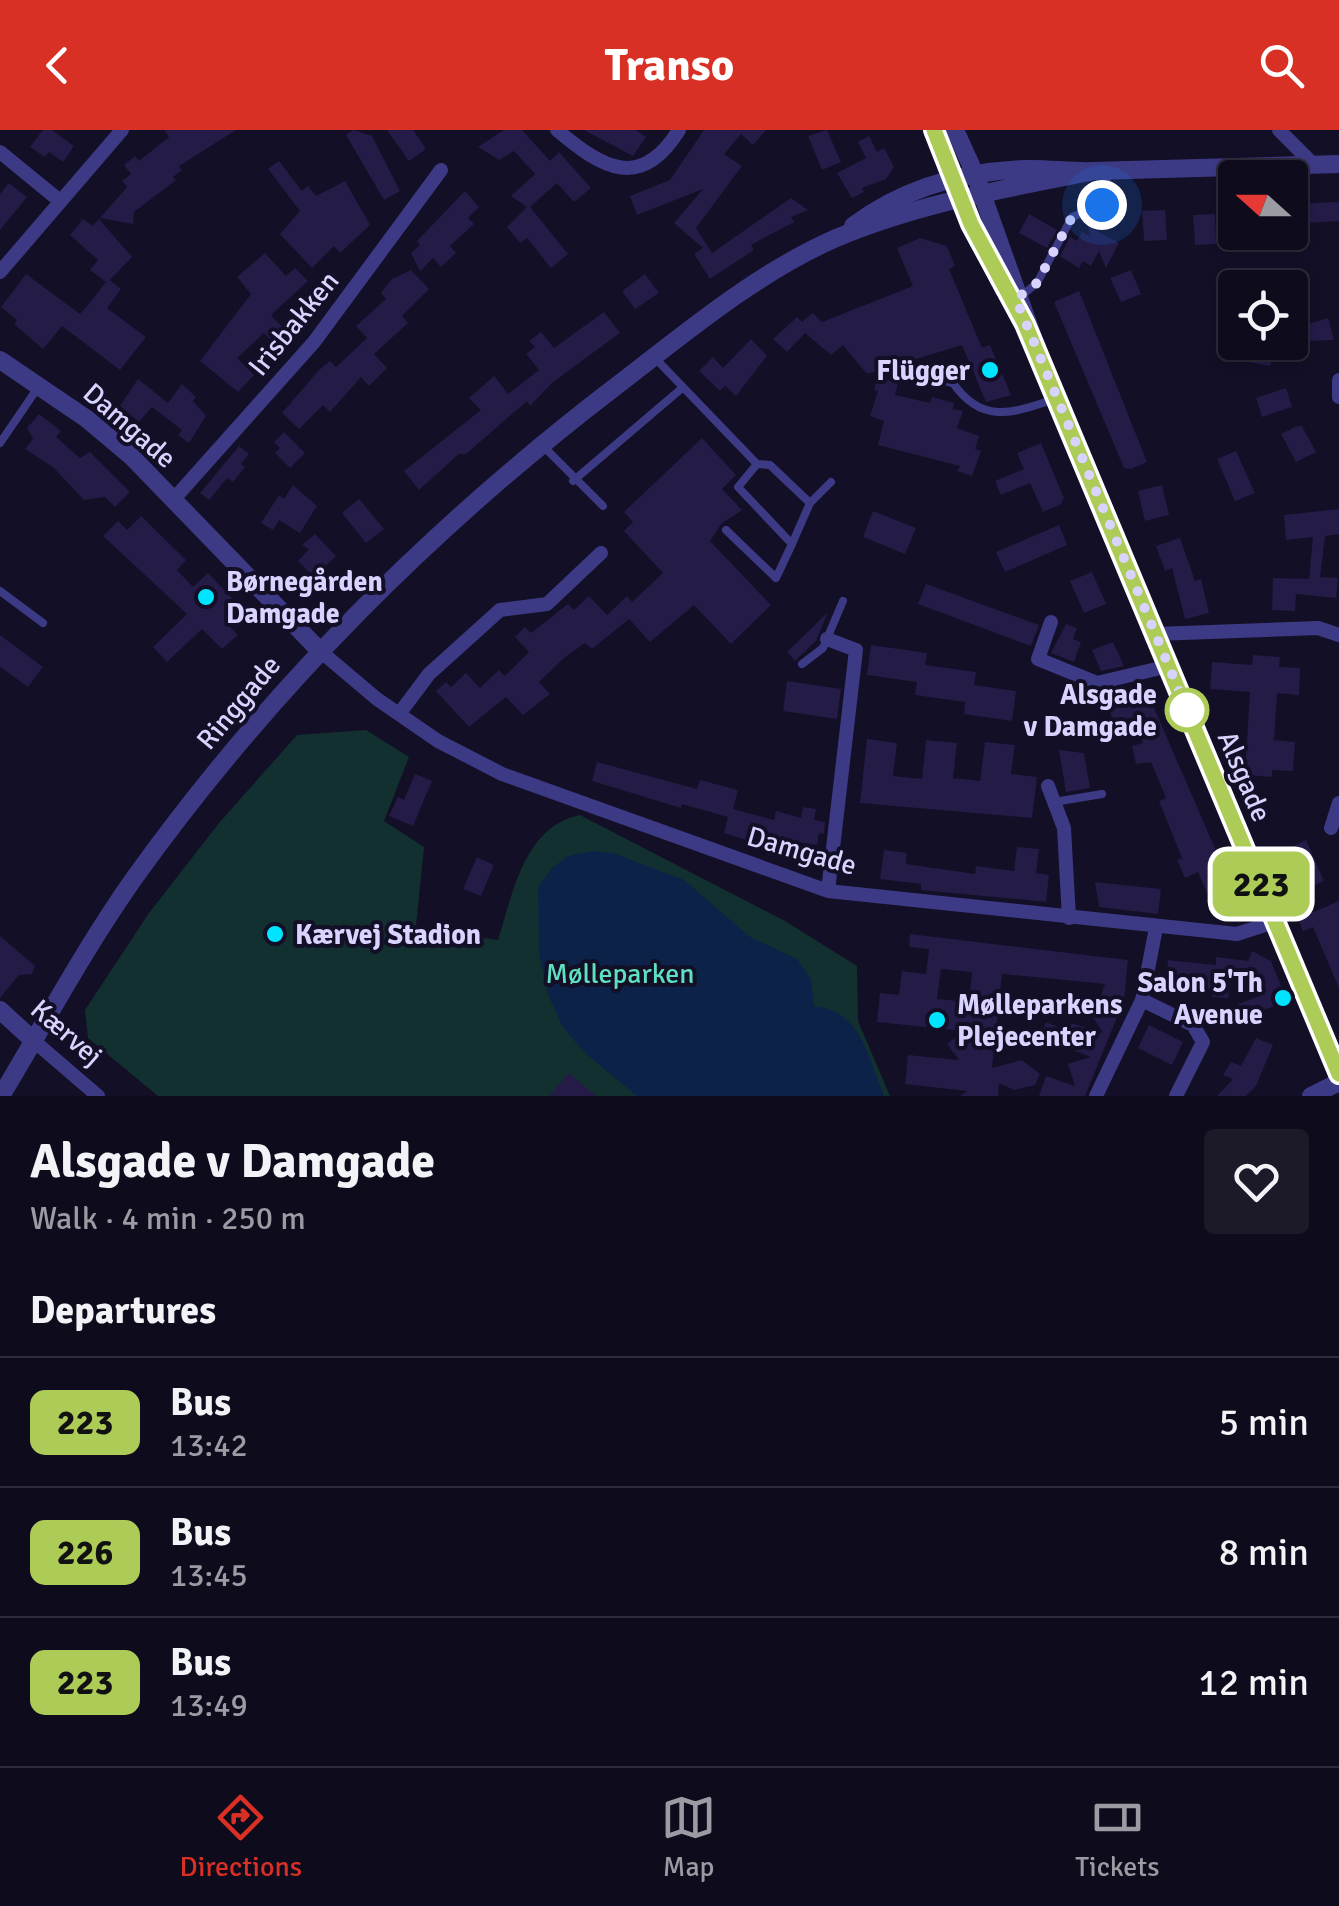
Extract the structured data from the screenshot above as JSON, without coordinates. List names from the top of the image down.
{
  "streets": {
    "street": [
      "Irisbakken",
      "Damgade",
      "Ringgade",
      "Alsgade",
      "Kærvej"
    ]
  },
  "crossings": [
    ["Irisbakken", "Damgade"],
    ["Damgade", "Ringgade"],
    ["Damgade", "Alsgade"],
    ["Ringgade", "Alsgade"],
    ["Ringgade", "Kærvej"]
  ],
  "parks": ["Mølleparken"],
  "places": [
    "Flügger",
    "Børnegården Damgade",
    "Alsgade v Damgade",
    "Kærvej Stadion",
    "Salon 5'Th Avenue",
    "Mølleparkens Plejecenter"
  ],
  "lines": ["bus line 223"],
  "north": "left",
  "page": {
    "header": "Transo",
    "on_map": "223",
    "heading": [
      ["Alsgade v Damgade", "Walk · 4 min · 250 m"],
      "Departures"
    ],
    "list": [
      {
        "mark": "223",
        "name": "Bus",
        "note": "13:42",
        "value": "5 min"
      },
      {
        "mark": "226",
        "name": "Bus",
        "note": "13:45",
        "value": "8 min"
      },
      {
        "mark": "223",
        "name": "Bus",
        "note": "13:49",
        "value": "12 min"
      }
    ],
    "tabs": ["Directions", "Map", "Tickets"]
  }
}
